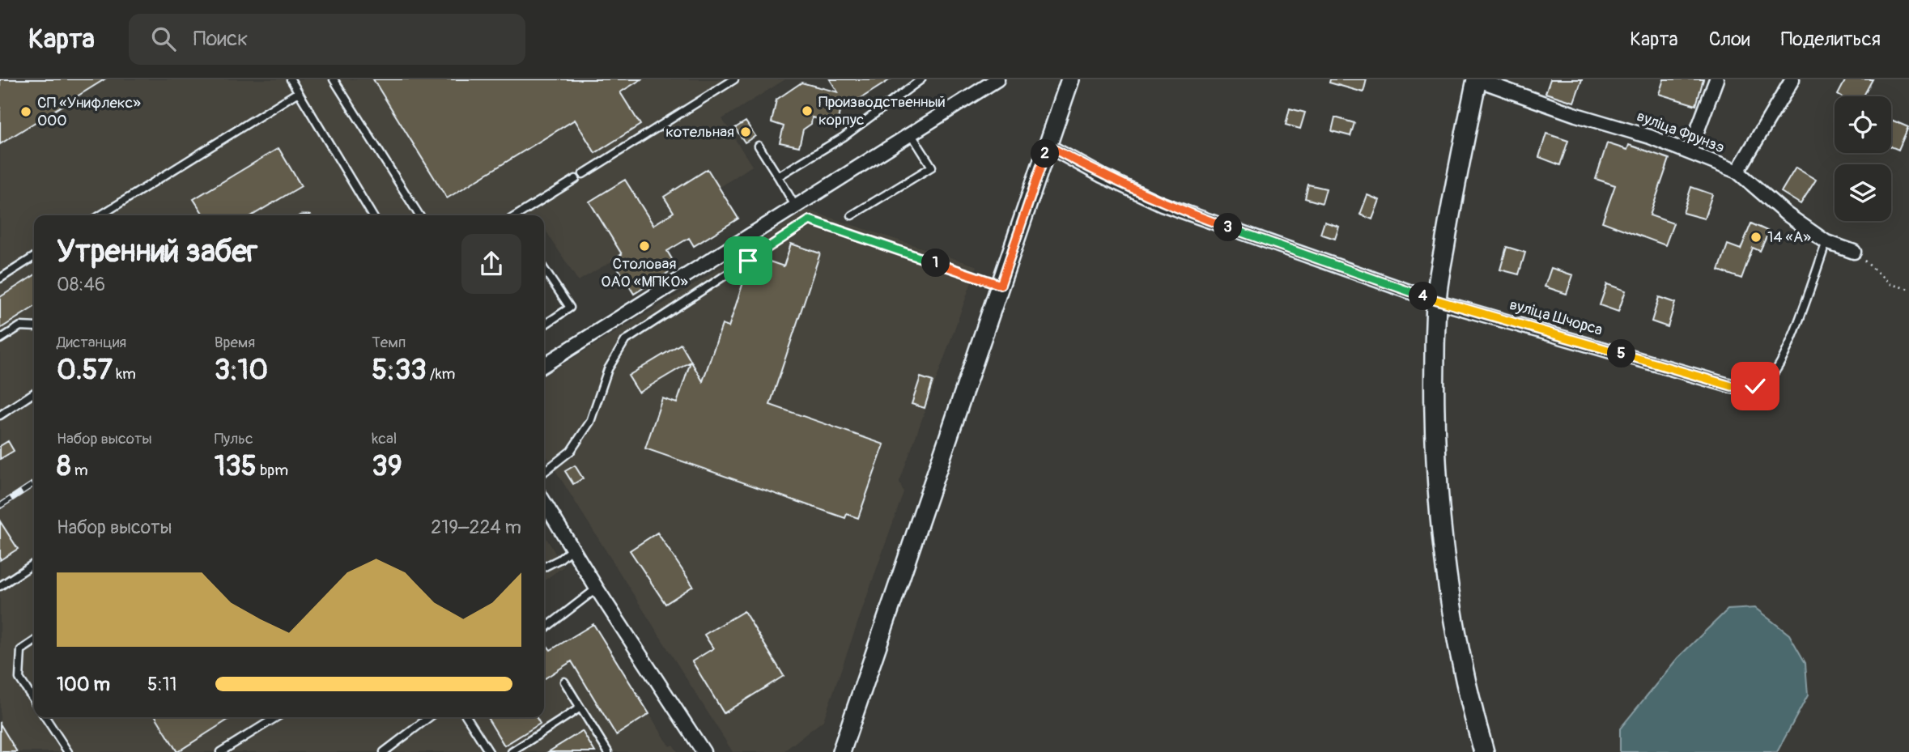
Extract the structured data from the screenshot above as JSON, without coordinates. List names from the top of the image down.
{
  "streets": {
    "street": ["вуліца Фрунзэ", "вуліца Шчорса"]
  },
  "places": [
    "Производственный корпус",
    "СП «Унифлекс» ООО",
    "котельная",
    "14 «А»",
    "Столовая ОАО «МПКО»"
  ],
  "page": {
    "header": "Карта",
    "search": "Поиск",
    "nav": ["Карта", "Слои", "Поделиться"],
    "pins": [
      "2",
      "3",
      "1",
      "4",
      "5"
    ],
    "heading": ["Утренний забег", "08:46"],
    "stats": [
      ["Дистанция", "0.57 km"],
      ["Время", "3:10"],
      ["Темп", "5:33 /km"],
      ["Набор высоты", "8 m"],
      ["Пульс", "135 bpm"],
      ["kcal", "39"]
    ],
    "chart": ["Набор высоты", "219–224 m"],
    "list": [
      {
        "name": "100 m",
        "note": "5:11"
      }
    ]
  }
}
